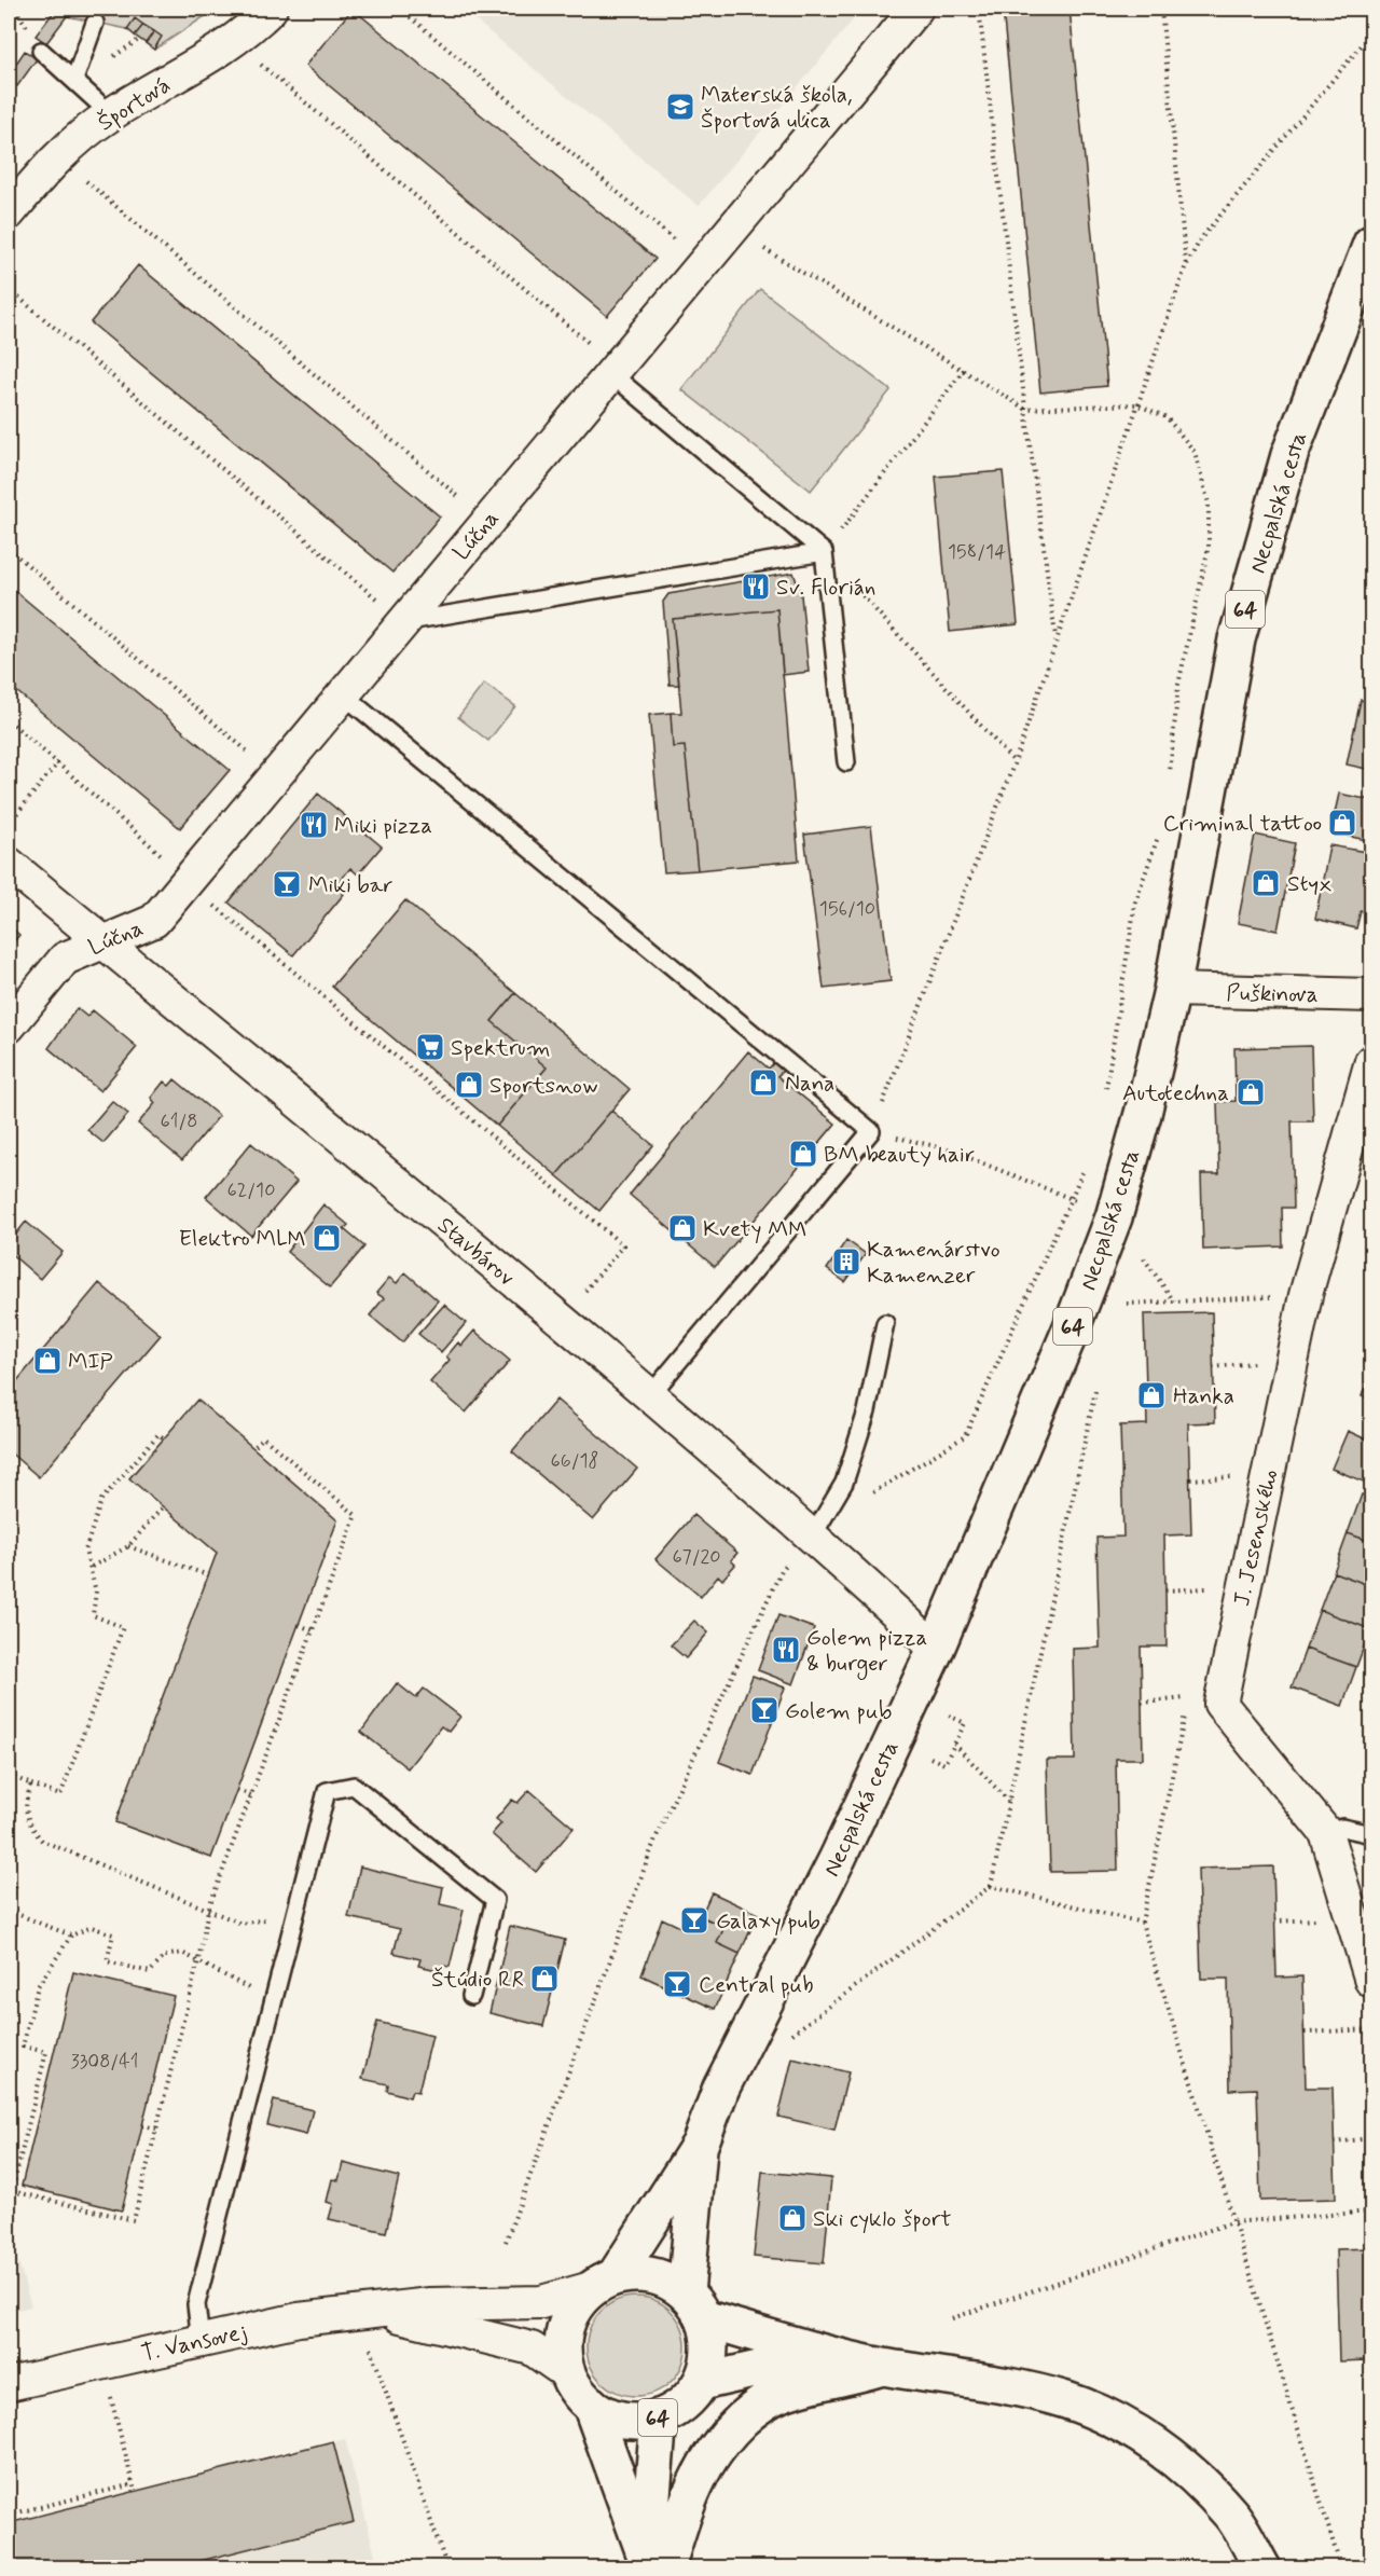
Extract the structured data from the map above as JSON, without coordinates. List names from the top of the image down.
{
  "streets": {
    "main road": ["Necpalská cesta", "64"],
    "street": [
      "Športová",
      "Lúčna",
      "Puškinova",
      "Stavbárov",
      "J. Jesenského",
      "T. Vansovej"
    ]
  },
  "crossings": [
    ["Necpalská cesta", "64"],
    ["Necpalská cesta", "Puškinova"],
    ["Necpalská cesta", "Stavbárov"],
    ["Necpalská cesta", "T. Vansovej"],
    ["Lúčna", "Stavbárov"],
    ["64", "T. Vansovej"]
  ],
  "places": {
    "school or university": ["Materská škola, Športová ulica"],
    "restaurant": ["Sv. Florián", "Miki pizza", "Golem pizza & burger"],
    "shop": [
      "Criminal tattoo",
      "Styx",
      "Nana",
      "Sportsnow",
      "Autotechna",
      "BM beauty hair",
      "Kvety MM",
      "Elektro MLM",
      "MIP",
      "Hanka",
      "Štúdio RR",
      "Ski cyklo šport"
    ],
    "bar": [
      "Miki bar",
      "Golem pub",
      "Galaxy pub",
      "Central pub"
    ],
    "supermarket": ["Spektrum"],
    "building": ["Kamenárstvo Kamenzer"]
  },
  "house_numbers": [
    "158/14",
    "156/10",
    "61/8",
    "62/10",
    "66/18",
    "67/20",
    "3308/41"
  ]
}
